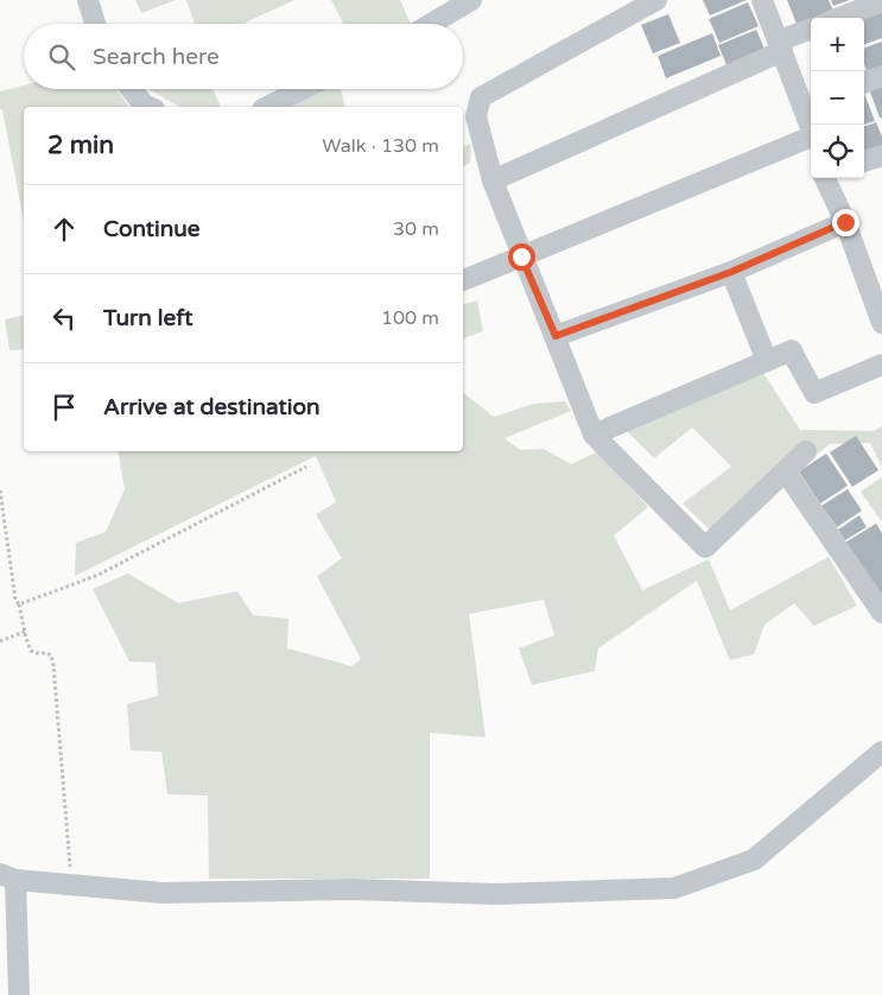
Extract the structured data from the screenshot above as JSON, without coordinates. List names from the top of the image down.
{
  "page": {
    "map_buttons": ["+", "−"],
    "search": "Search here",
    "heading": ["2 min", "Walk · 130 m"],
    "list": [
      ["Continue", "30 m"],
      ["Turn left", "100 m"],
      "Arrive at destination"
    ]
  }
}
